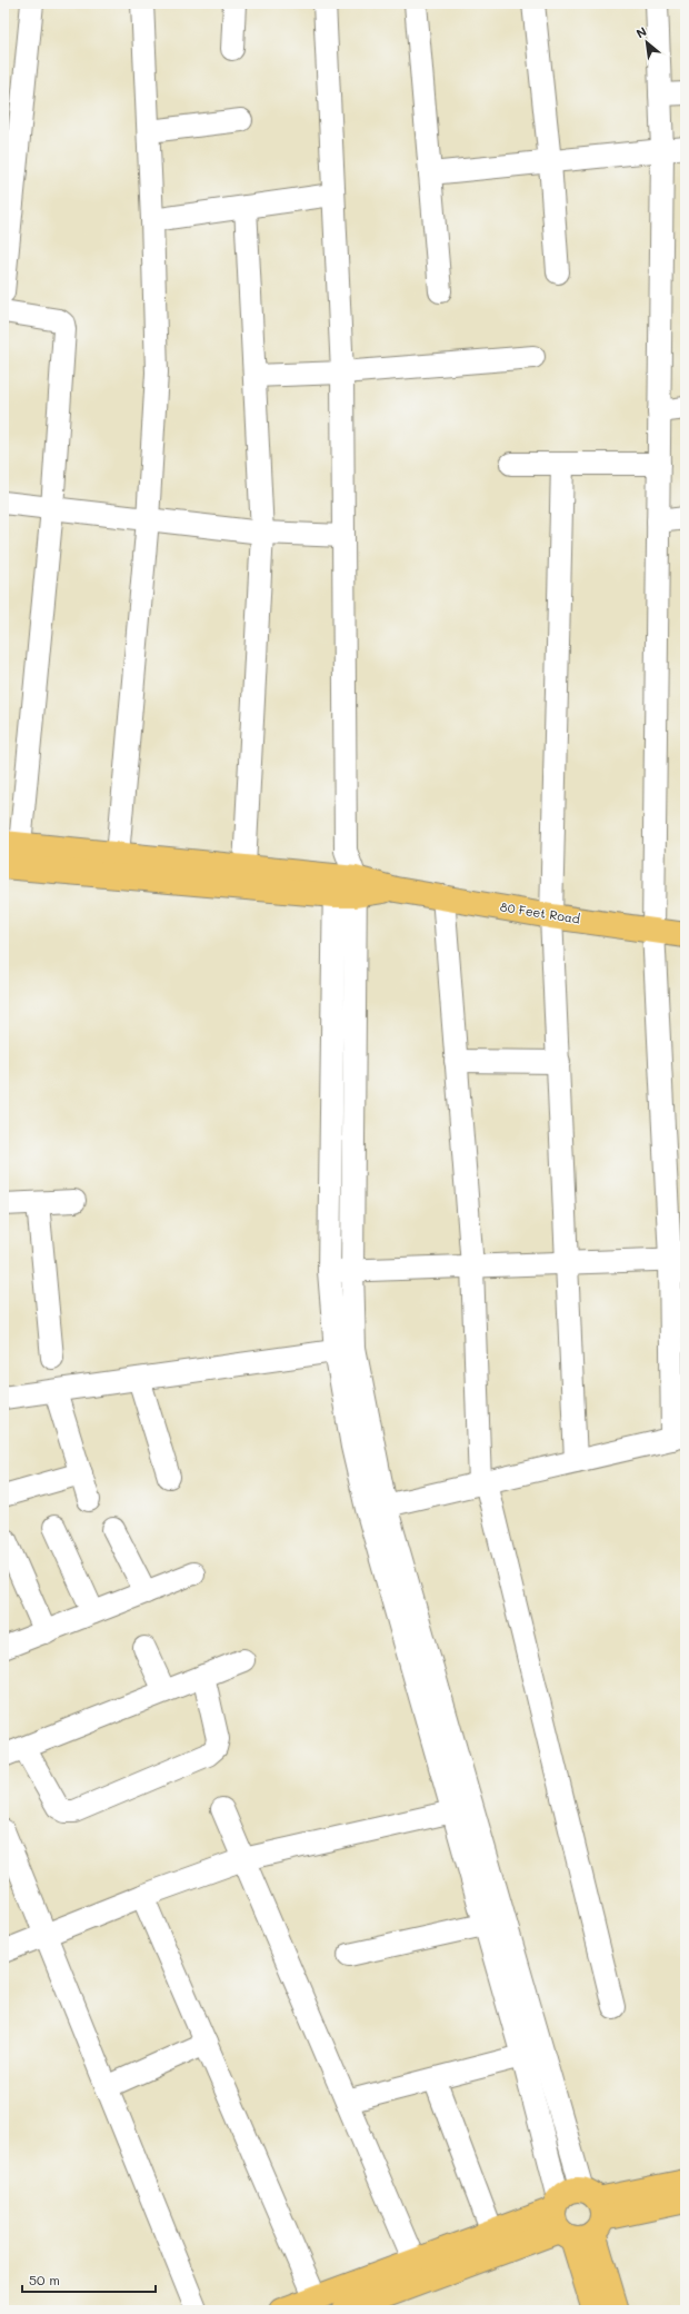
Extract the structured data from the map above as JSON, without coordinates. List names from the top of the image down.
{
  "streets": {
    "main road": ["80 Feet Road"]
  },
  "scale_bar": "50 m",
  "north": "top left"
}
